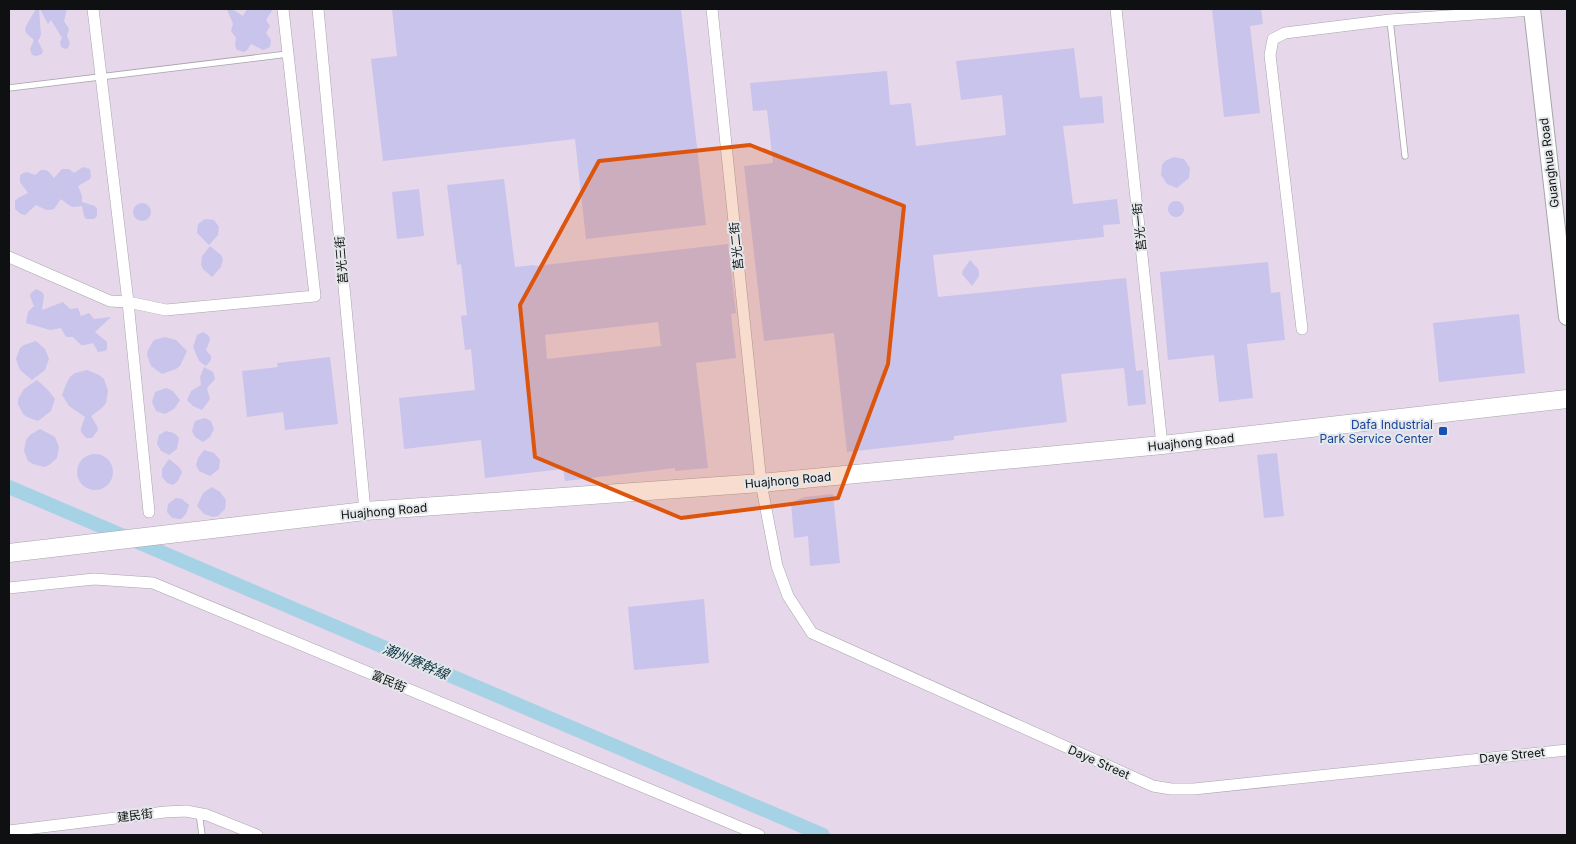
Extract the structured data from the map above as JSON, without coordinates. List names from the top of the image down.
{
  "streets": {
    "main road": ["Huajhong Road"],
    "street": [
      "Guanghua Road",
      "莒光一街",
      "莒光二街",
      "莒光三街",
      "富民街",
      "Daye Street",
      "建民街"
    ]
  },
  "crossings": [
    ["莒光一街", "Huajhong Road"],
    ["莒光二街", "Huajhong Road"],
    ["莒光二街", "Daye Street"],
    ["莒光三街", "Huajhong Road"],
    ["Huajhong Road", "Daye Street"]
  ],
  "water": ["潮州寮幹線"],
  "places": {
    "transit": ["Dafa Industrial Park Service Center"]
  }
}
